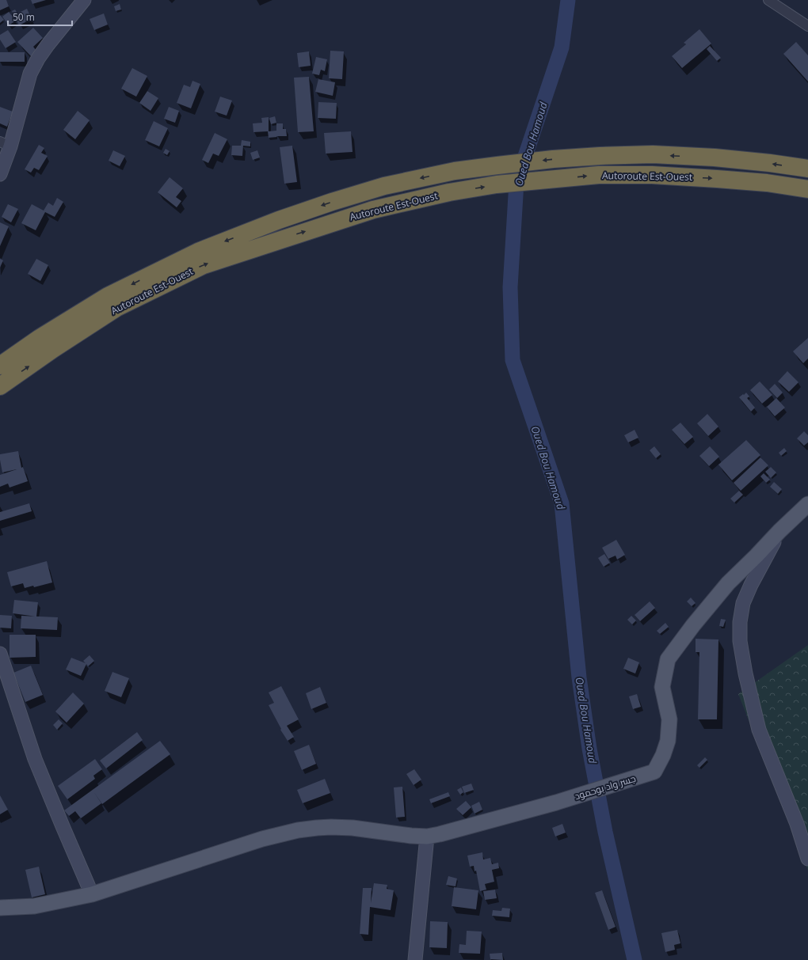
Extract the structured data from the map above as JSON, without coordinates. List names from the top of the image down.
{
  "streets": {
    "highway": ["Autoroute Est-Ouest"],
    "main road": ["جسر واد بوحمود"]
  },
  "water": ["Oued Bou Hamoud"],
  "scale_bar": "50 m"
}
